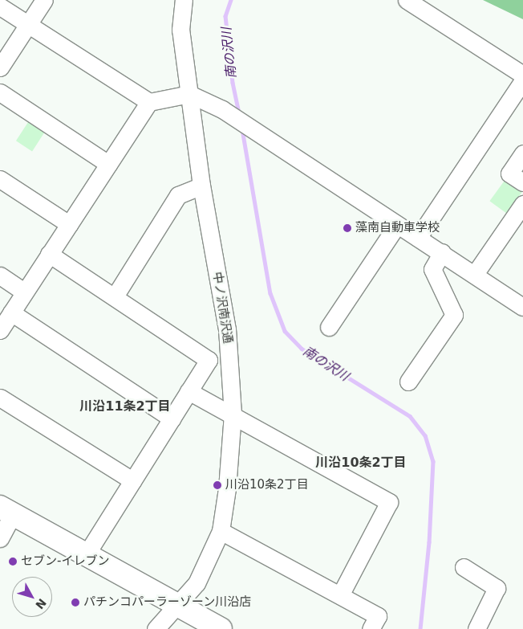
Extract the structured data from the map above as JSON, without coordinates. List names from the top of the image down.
{
  "streets": {
    "street": ["中ノ沢南沢通"]
  },
  "districts": ["川沿11条2丁目", "川沿10条2丁目"],
  "water": ["南の沢川"],
  "places": [
    "藻南自動車学校",
    "川沿10条2丁目",
    "セブン-イレブン",
    "パチンコパーラーゾーン川沿店"
  ],
  "north": "bottom right"
}
